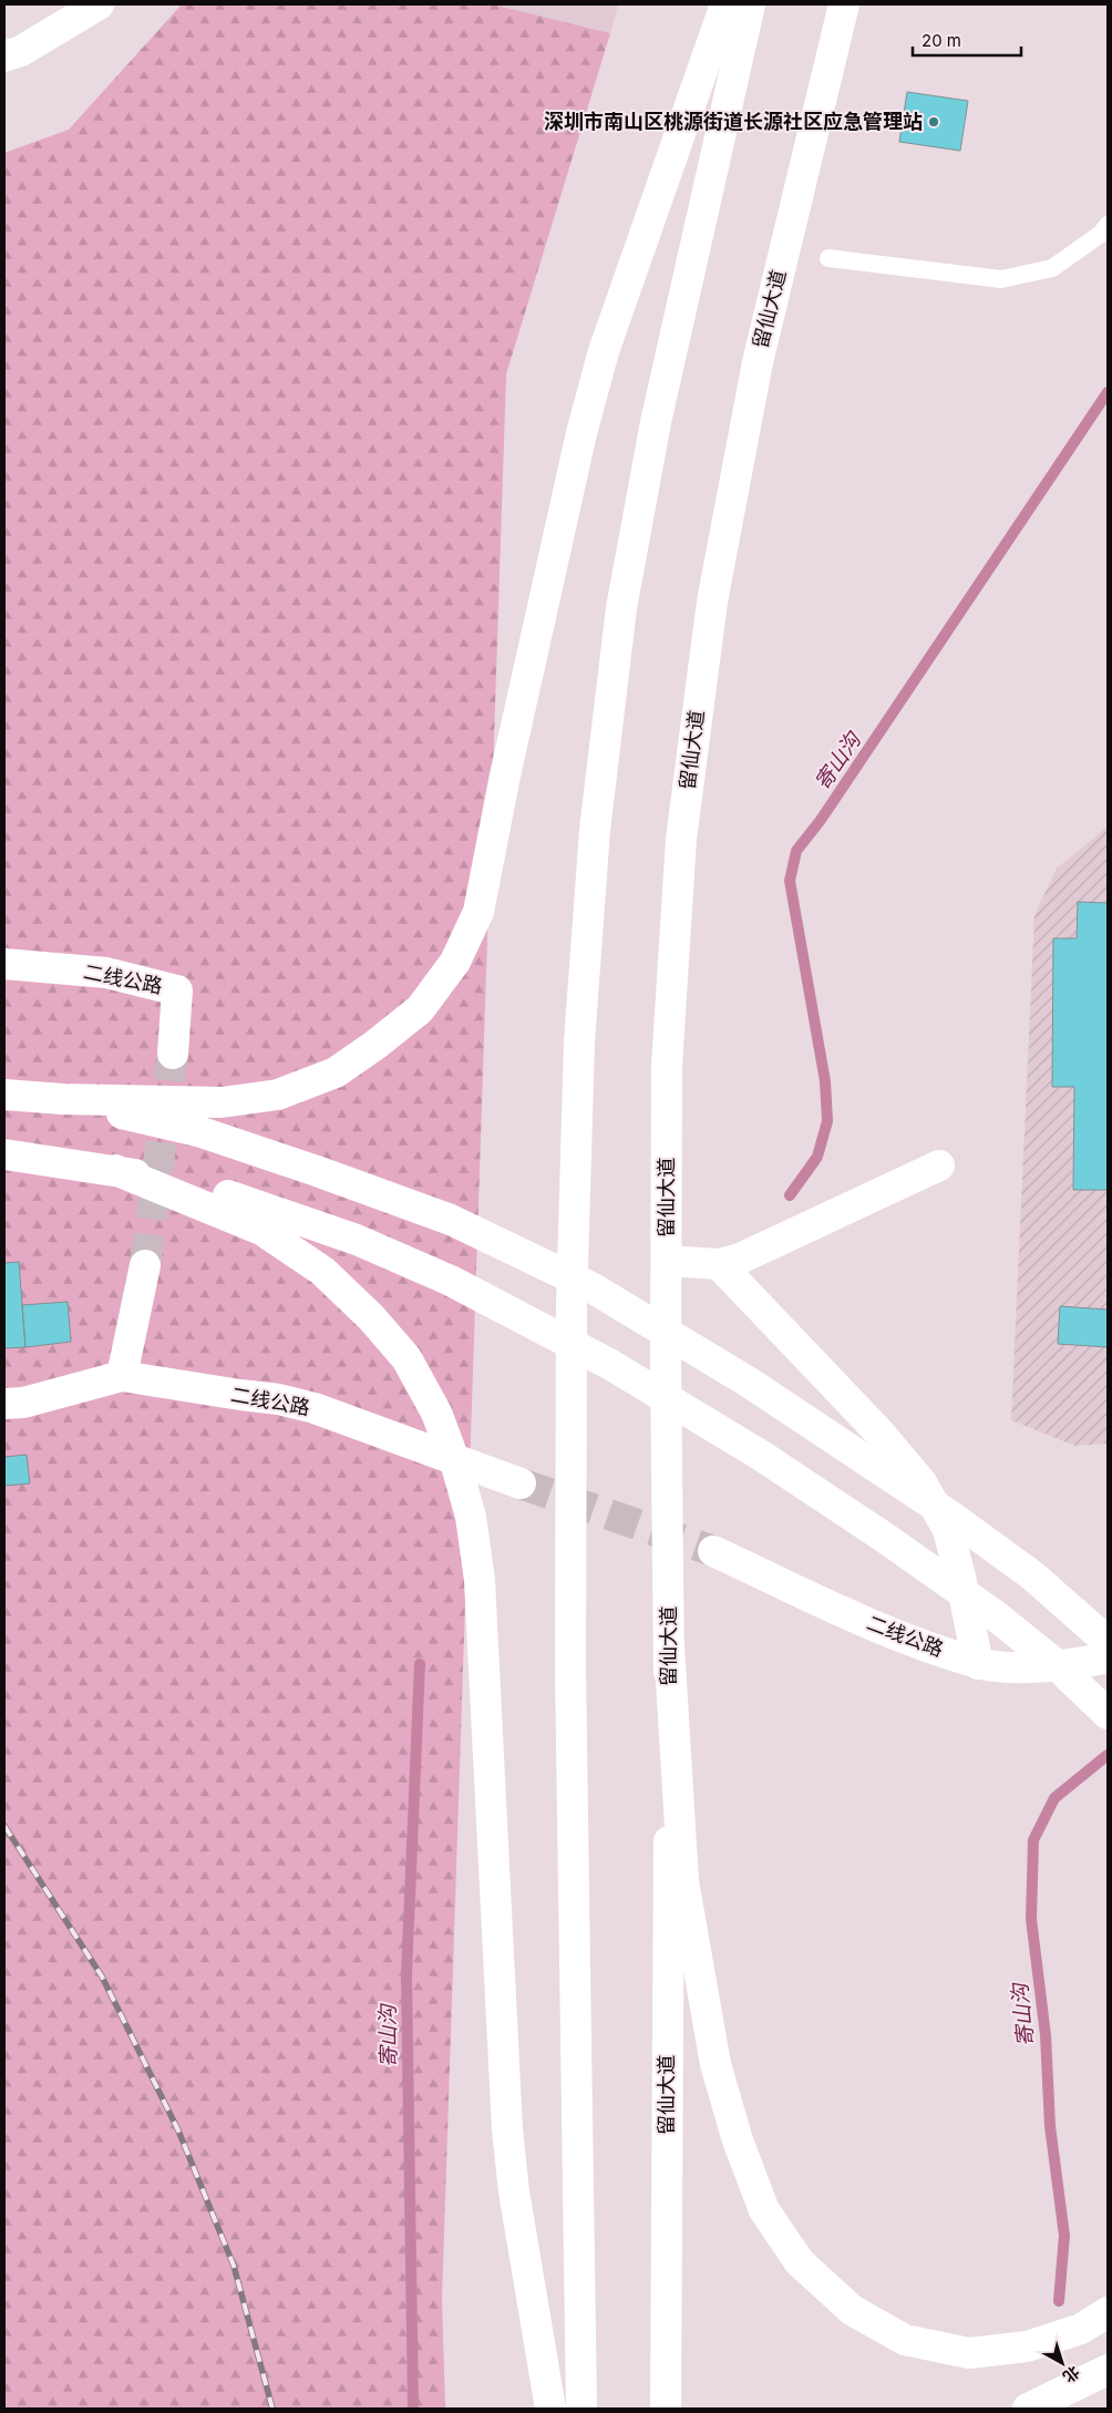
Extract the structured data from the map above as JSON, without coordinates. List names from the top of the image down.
{
  "streets": {
    "main road": ["留仙大道", "二线公路"]
  },
  "water": ["寄山沟"],
  "places": ["深圳市南山区桃源街道长源社区应急管理站"],
  "scale_bar": "20 m",
  "north": "bottom right"
}
